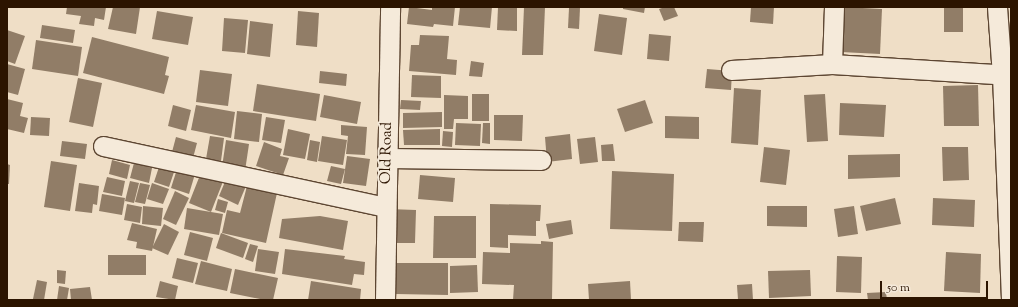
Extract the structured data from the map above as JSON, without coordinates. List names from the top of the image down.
{
  "streets": {
    "street": ["Old Road"]
  },
  "scale_bar": "50 m"
}
